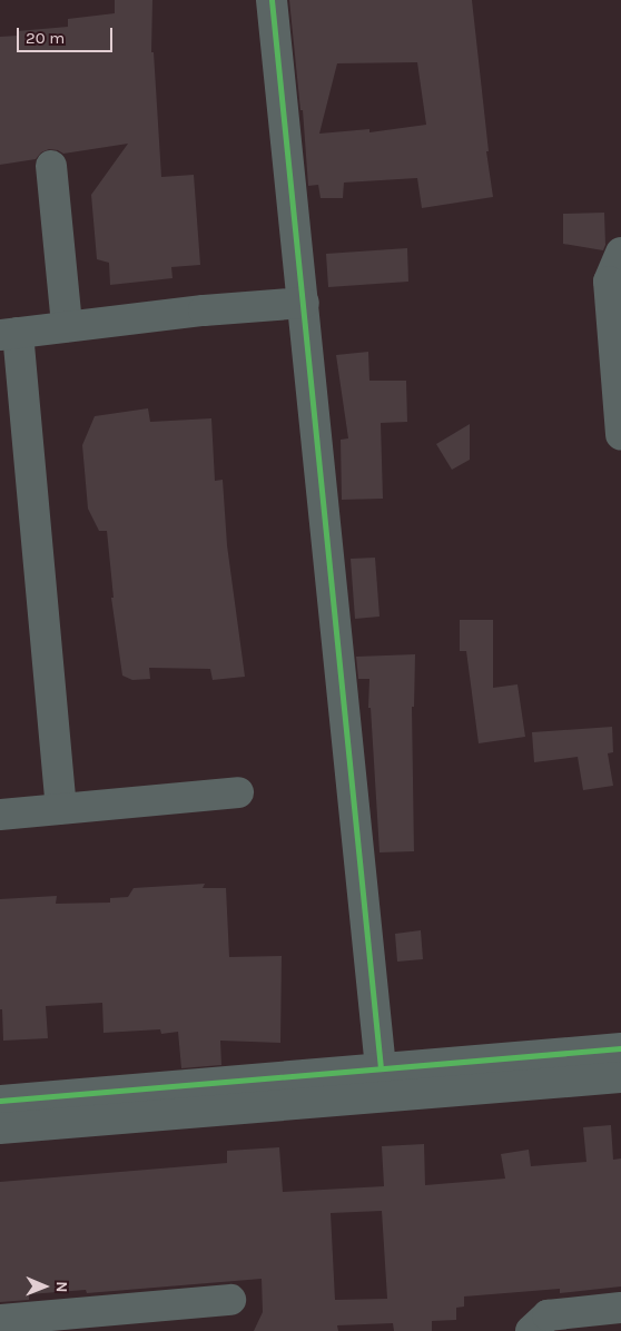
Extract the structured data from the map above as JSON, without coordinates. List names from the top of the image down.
{
  "scale_bar": "20 m",
  "north": "right"
}
